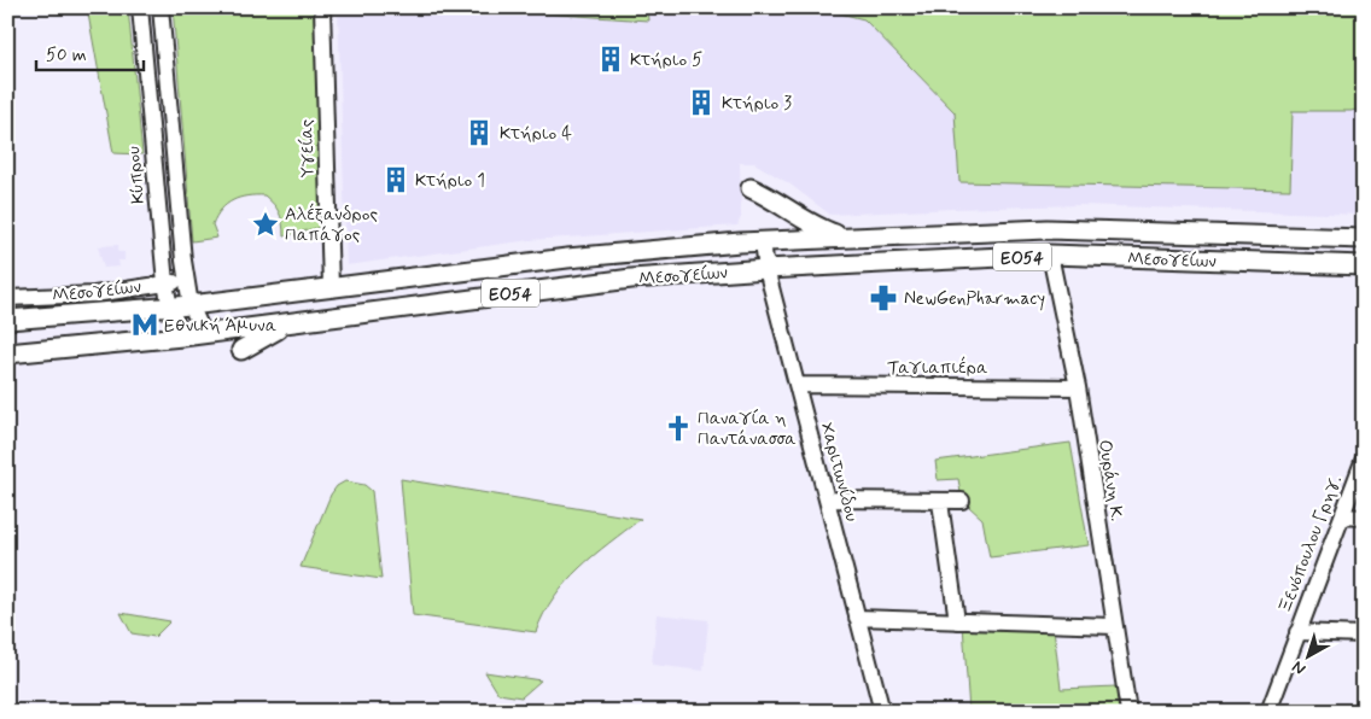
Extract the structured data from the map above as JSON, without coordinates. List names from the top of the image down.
{
  "streets": {
    "main road": ["ΕΟ54", "Μεσογείων"],
    "street": [
      "Υγείας",
      "Κύπρου",
      "Ταγιαπιέρα",
      "Χαριτωνίδου",
      "Ουράνη Κ.",
      "Ξενόπουλου Γρηγ."
    ]
  },
  "crossings": [
    ["Υγείας", "Μεσογείων"],
    ["Κύπρου", "Μεσογείων"],
    ["Μεσογείων", "Χαριτωνίδου"],
    ["Μεσογείων", "Ουράνη Κ."],
    ["Ταγιαπιέρα", "Χαριτωνίδου"],
    ["Ταγιαπιέρα", "Ουράνη Κ."]
  ],
  "places": {
    "building": [
      "Κτήριο 5",
      "Κτήριο 3",
      "Κτήριο 4",
      "Κτήριο 1"
    ],
    "place": ["Αλέξανδρος Παπάγος"],
    "pharmacy": ["NewGenPharmacy"],
    "metro station": ["Εθνική Άμυνα"],
    "church": ["Παναγία η Παντάνασσα"]
  },
  "scale_bar": "50 m",
  "north": "bottom left"
}
